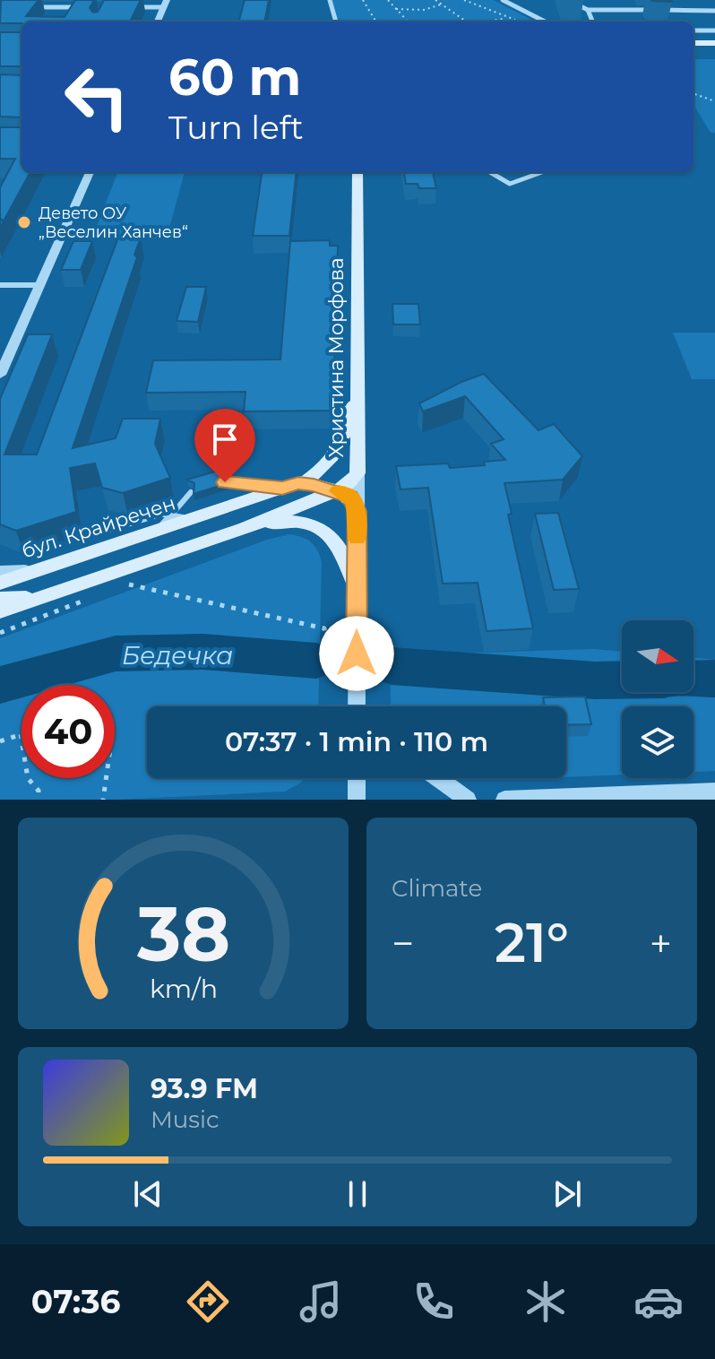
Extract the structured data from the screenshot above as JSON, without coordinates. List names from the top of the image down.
{
  "streets": {
    "main road": ["Христина Морфова", "бул. Крайречен"]
  },
  "crossings": [
    ["Христина Морфова", "бул. Крайречен"]
  ],
  "water": ["Бедечка"],
  "places": ["Девето ОУ „Веселин Ханчев“"],
  "north": "right",
  "page": {
    "turn": ["60 m", "Turn left"],
    "limit": "40",
    "trip": "07:37 · 1 min · 110 m",
    "tile": "Climate",
    "heat": ["−", "21°", "+"],
    "song": ["93.9 FM", "Music"],
    "tabs": "07:36",
    "gauge": ["38", "km/h"]
  }
}
